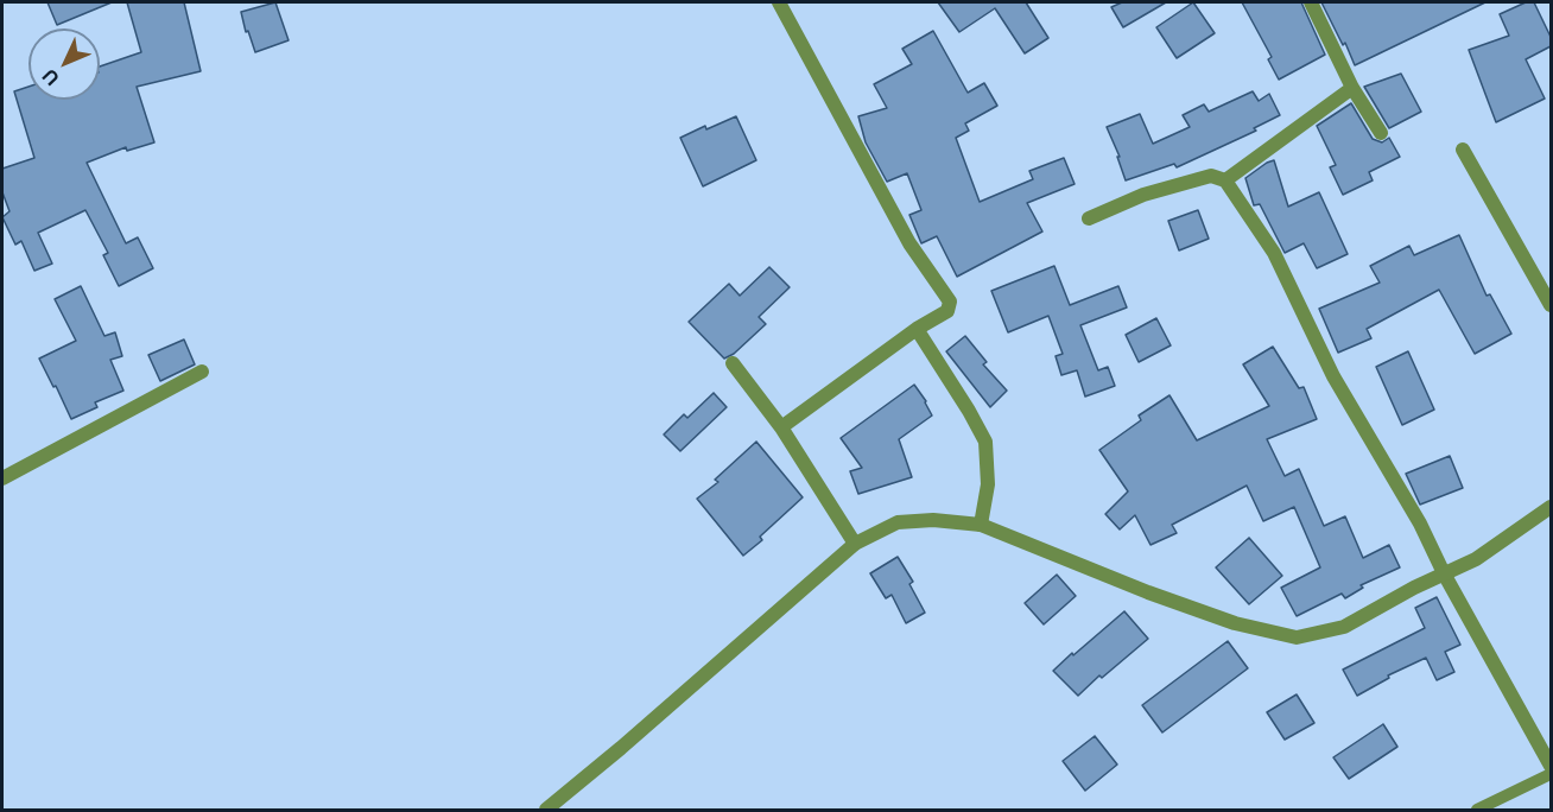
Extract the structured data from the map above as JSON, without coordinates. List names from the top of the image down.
{
  "north": "bottom left"
}
